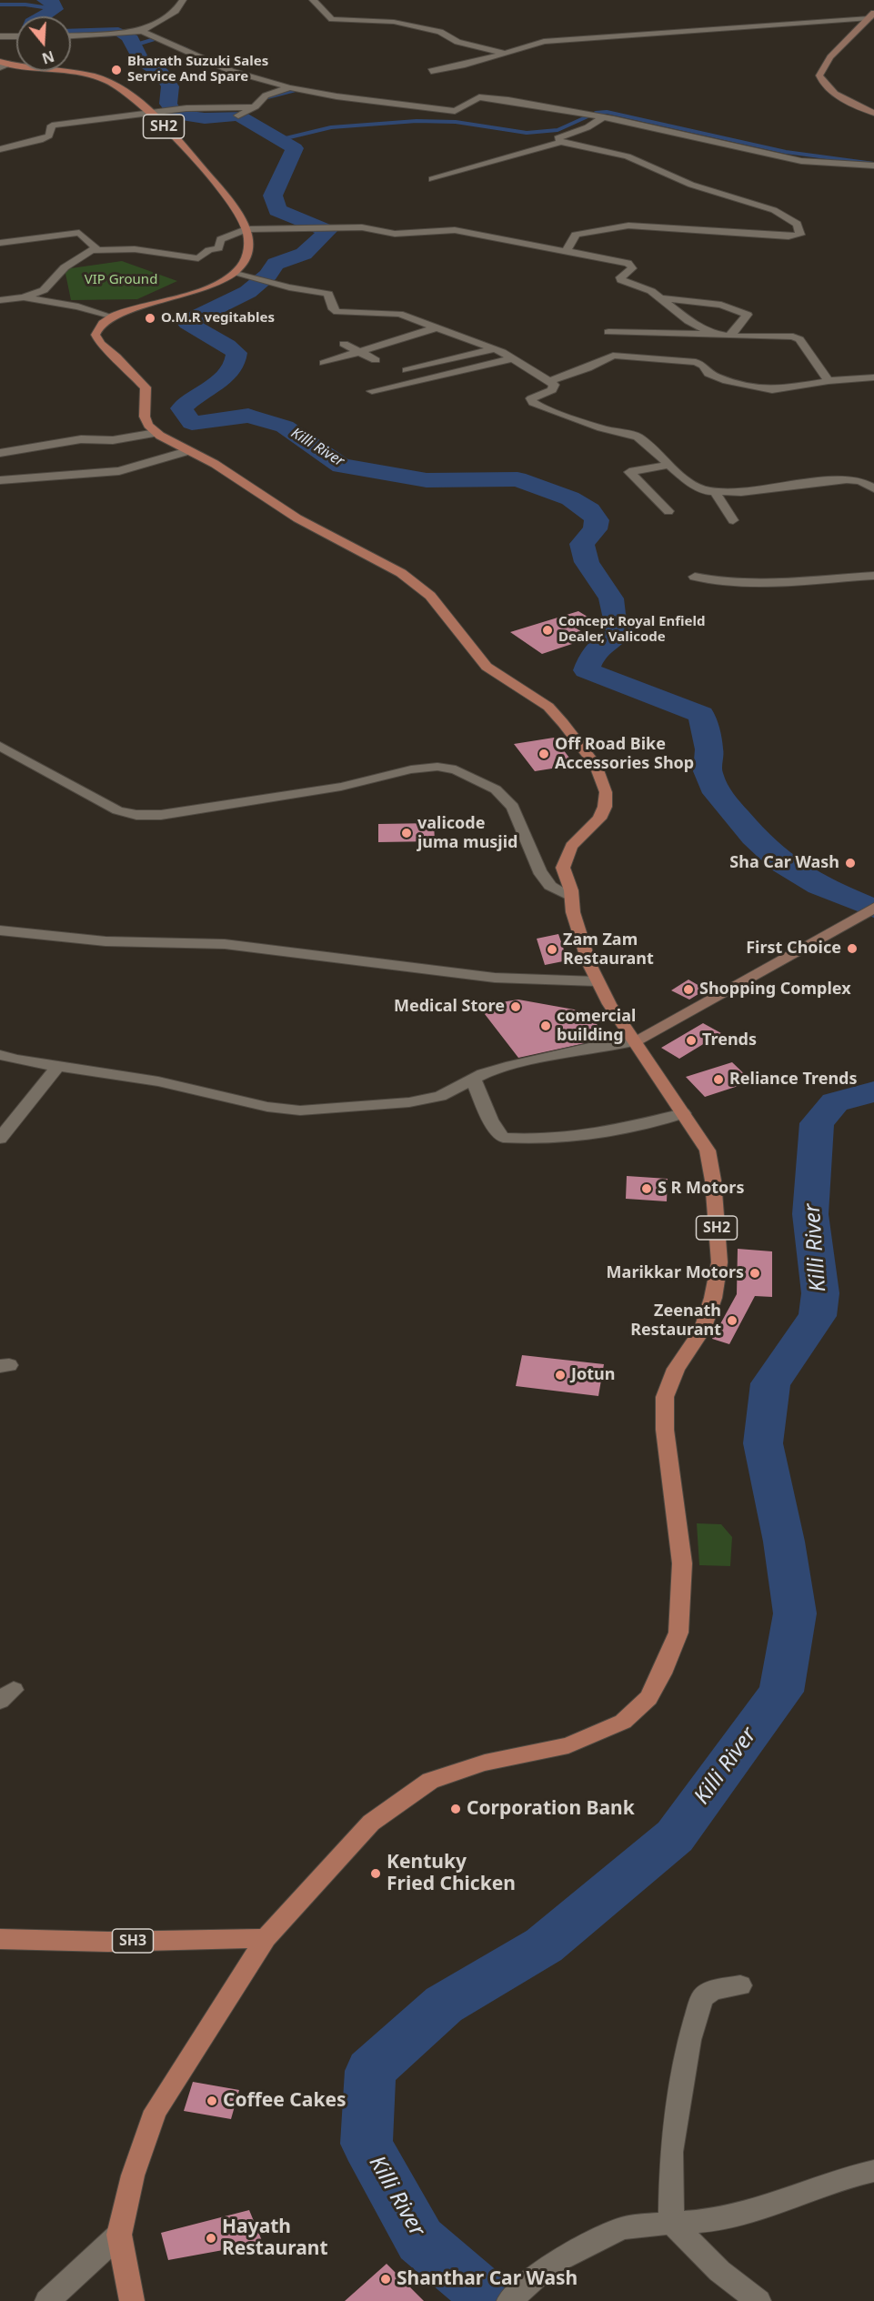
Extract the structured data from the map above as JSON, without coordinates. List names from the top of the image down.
{
  "streets": {
    "main road": ["SH2", "SH3"]
  },
  "crossings": [
    ["SH2", "SH3"]
  ],
  "water": ["Killi River"],
  "parks": ["VIP Ground"],
  "places": [
    "Bharath Suzuki Sales Service And Spare",
    "O.M.R vegitables",
    "Concept Royal Enfield Dealer, Valicode",
    "Off Road Bike Accessories Shop",
    "valicode juma musjid",
    "Sha Car Wash",
    "First Choice",
    "Zam Zam Restaurant",
    "Shopping Complex",
    "Medical Store",
    "comercial building",
    "Trends",
    "Reliance Trends",
    "S R Motors",
    "Marikkar Motors",
    "Zeenath Restaurant",
    "Jotun",
    "Corporation Bank",
    "Kentuky Fried Chicken",
    "Coffee Cakes",
    "Hayath Restaurant",
    "Shanthar Car Wash"
  ],
  "north": "bottom"
}
